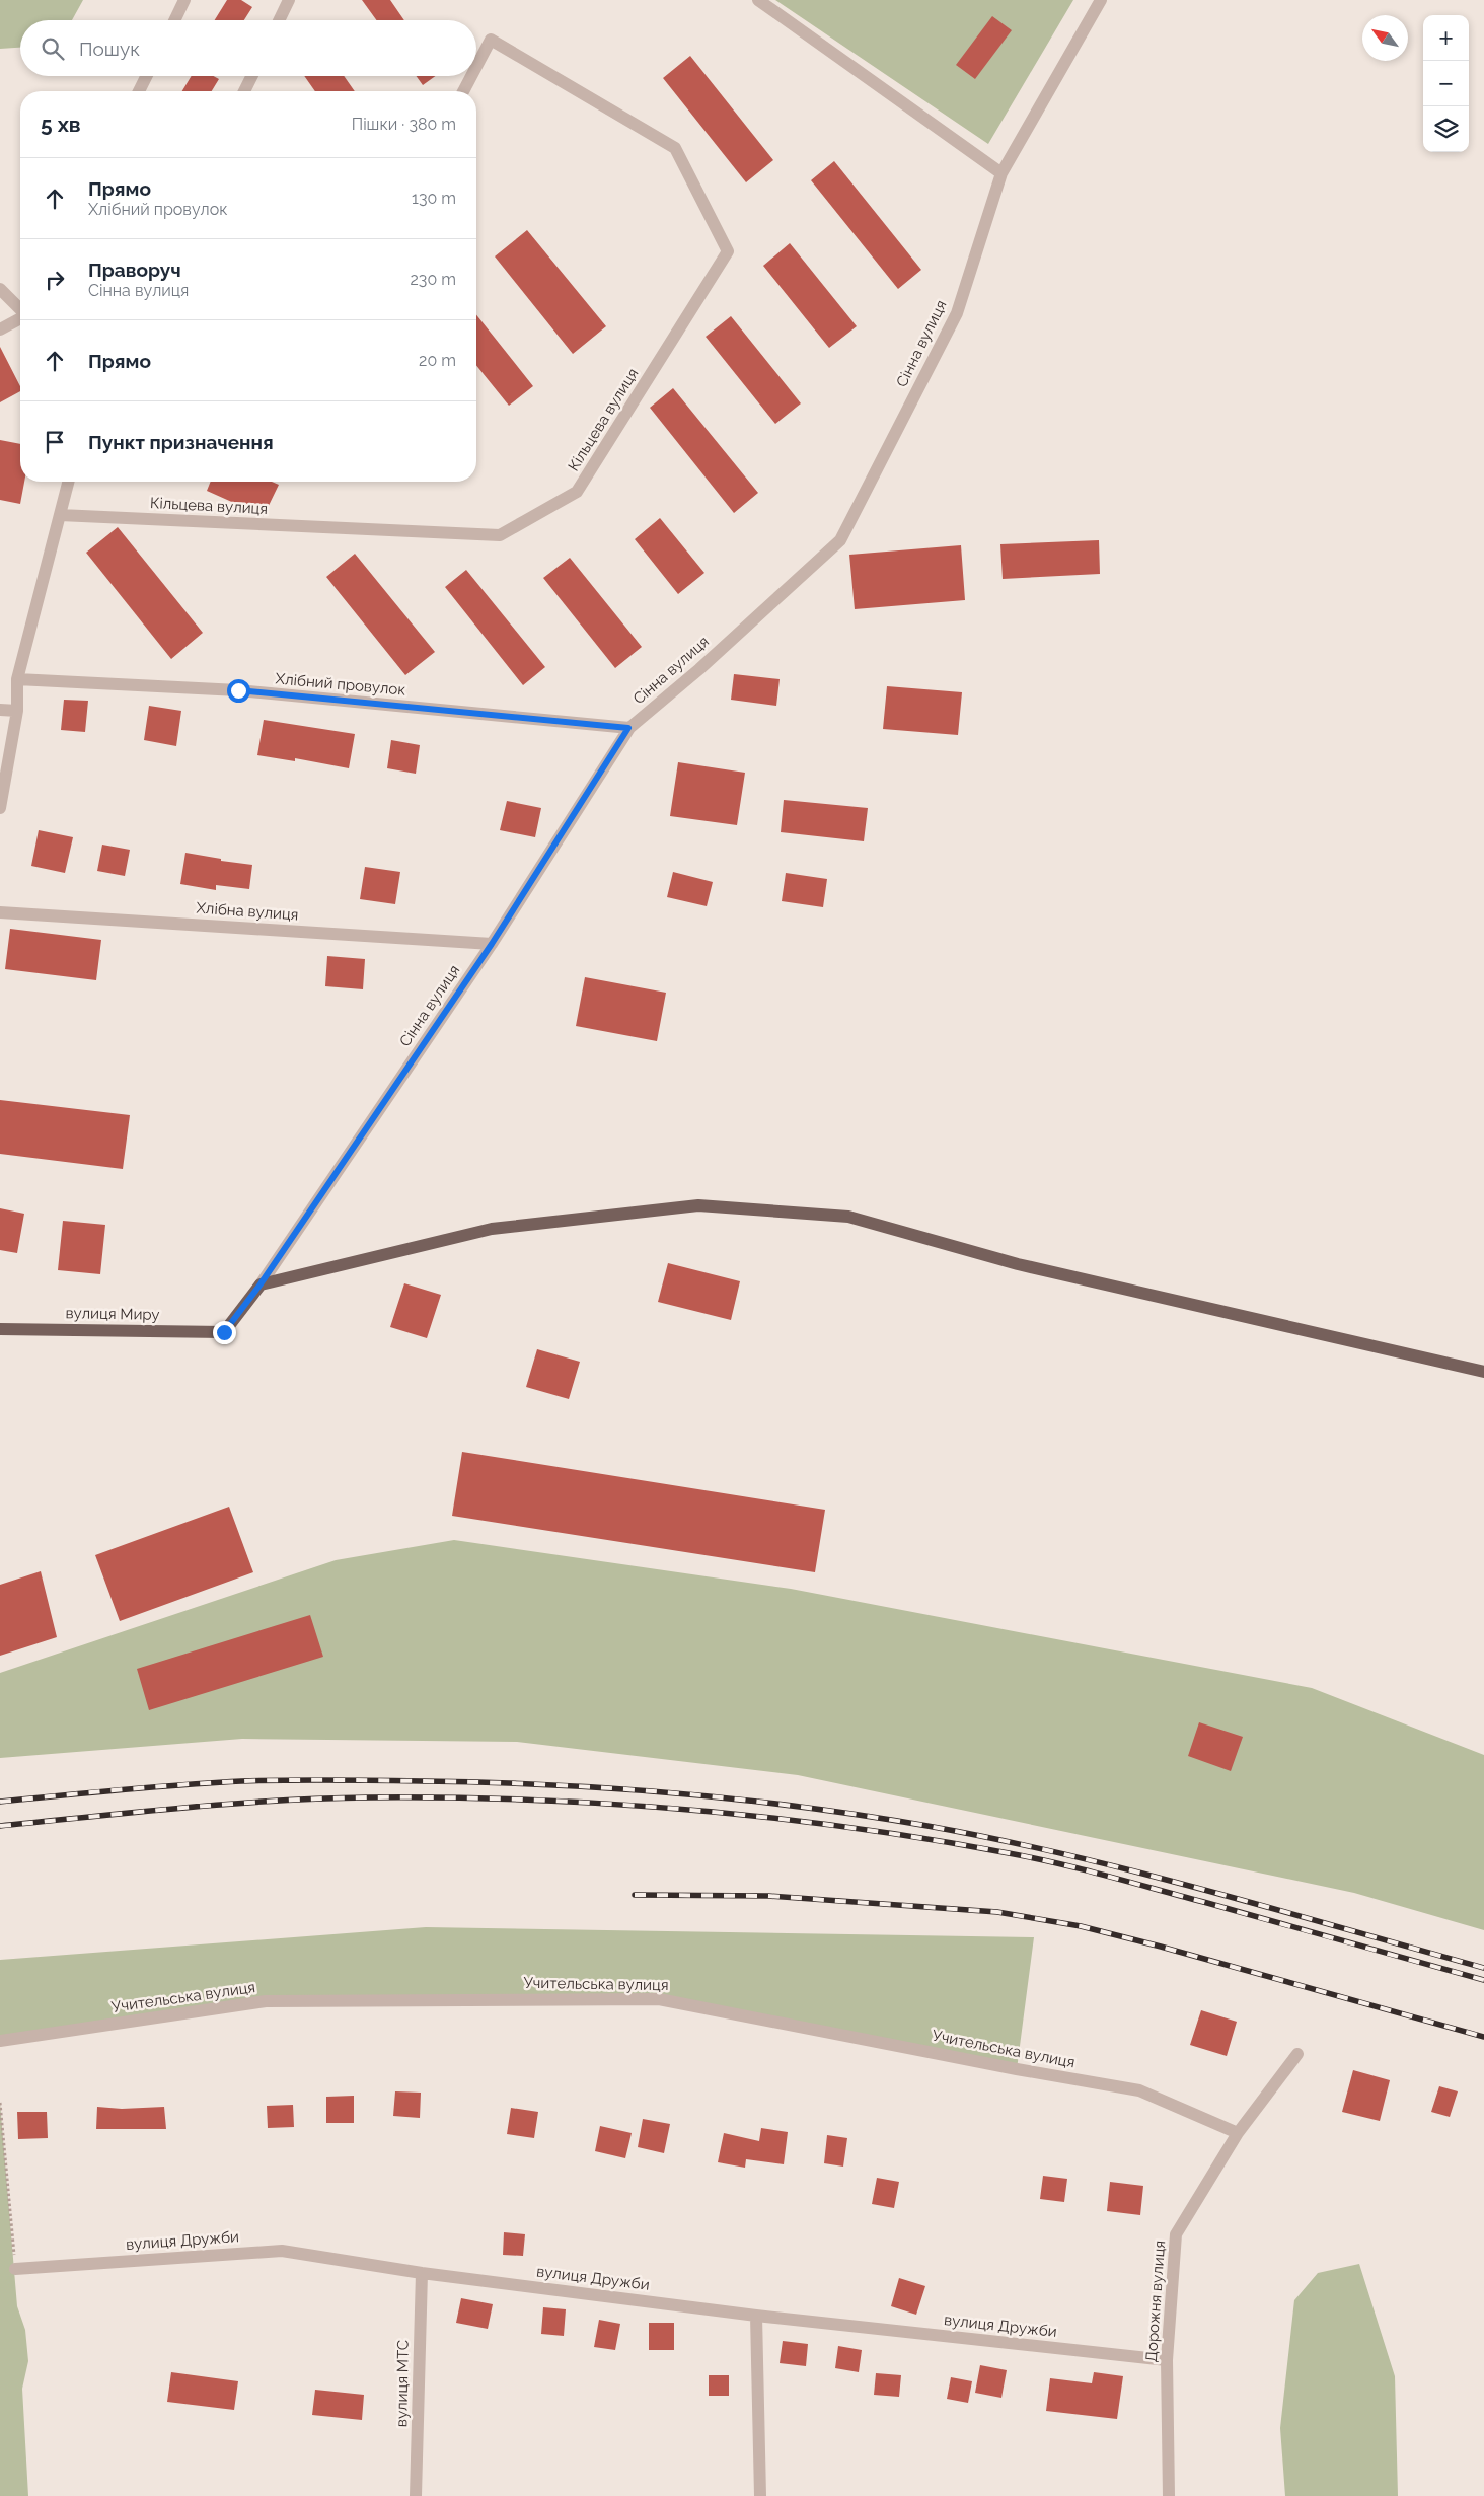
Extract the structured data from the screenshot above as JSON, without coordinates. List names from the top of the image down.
{
  "streets": {
    "main road": ["вулиця Миру"],
    "street": [
      "Сінна вулиця",
      "Кільцева вулиця",
      "Хлібний провулок",
      "Хлібна вулиця",
      "Учительська вулиця",
      "вулиця Дружби",
      "Дорожня вулиця",
      "вулиця МТС"
    ]
  },
  "crossings": [
    ["Сінна вулиця", "Хлібний провулок"],
    ["Сінна вулиця", "Хлібна вулиця"],
    ["Сінна вулиця", "вулиця Миру"],
    ["Учительська вулиця", "Дорожня вулиця"],
    ["вулиця Дружби", "Дорожня вулиця"],
    ["вулиця Дружби", "вулиця МТС"]
  ],
  "north": "top left",
  "page": {
    "map_buttons": ["+", "−"],
    "search": "Пошук",
    "heading": ["5 хв", "Пішки · 380 m"],
    "list": [
      ["Прямо", "Хлібний провулок", "130 m"],
      ["Праворуч", "Сінна вулиця", "230 m"],
      ["Прямо", "20 m"],
      "Пункт призначення"
    ]
  }
}
